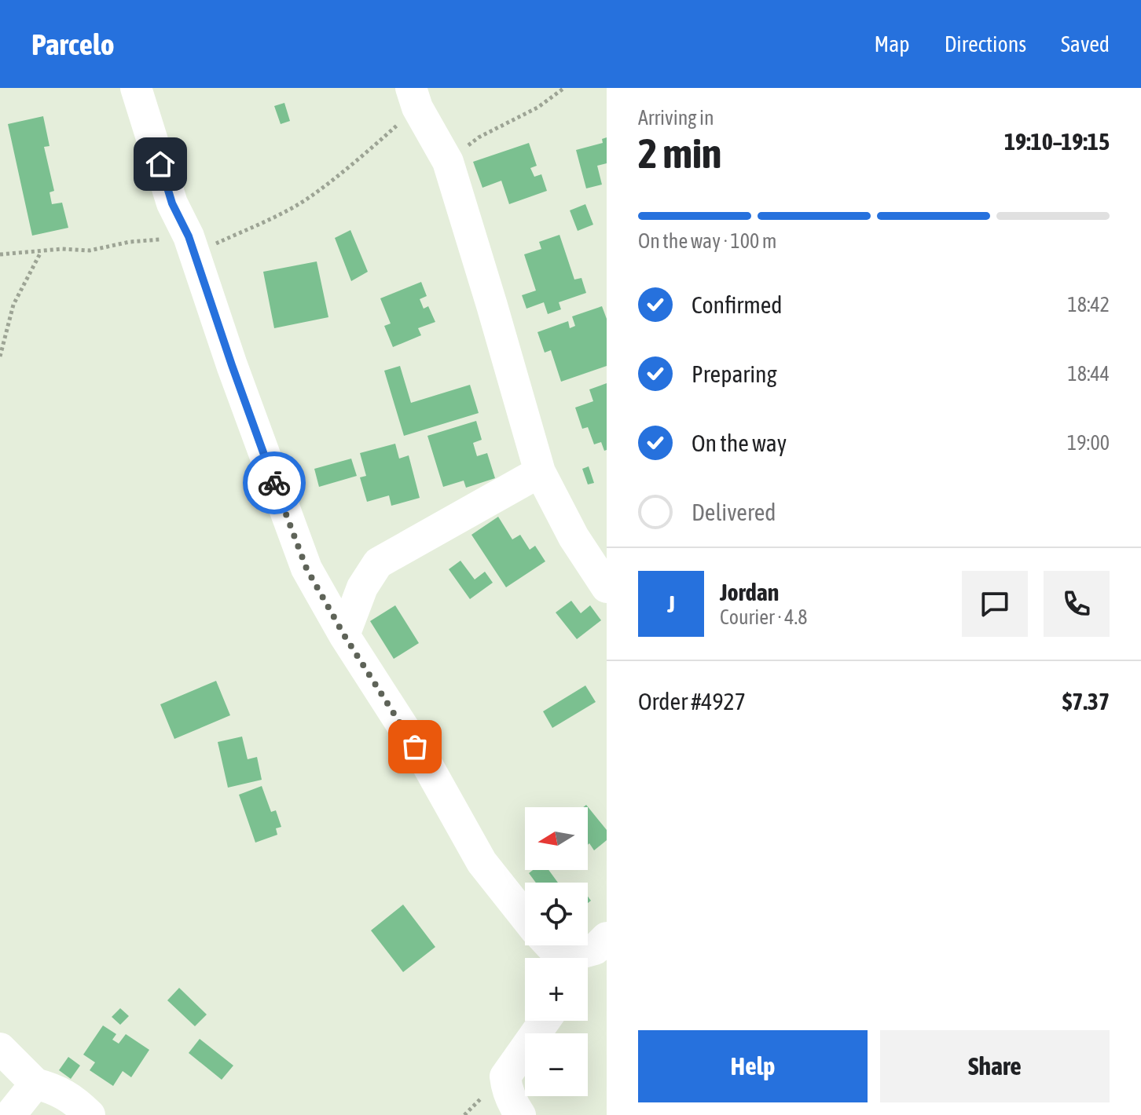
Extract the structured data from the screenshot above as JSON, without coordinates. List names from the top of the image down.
{
  "north": "left",
  "page": {
    "header": "Parcelo",
    "nav": ["Map", "Directions", "Saved"],
    "heading": ["2 min", "Arriving in", "19:10–19:15"],
    "panel": [
      "Jordan",
      "Courier · 4.8",
      "Order #4927",
      "$7.37"
    ],
    "bar": "On the way · 100 m",
    "list": [
      ["Confirmed", "18:42"],
      ["Preparing", "18:44"],
      ["On the way", "19:00"],
      "Delivered"
    ],
    "round": "J",
    "map_buttons": ["+", "−"],
    "buttons": ["Help", "Share"]
  }
}
